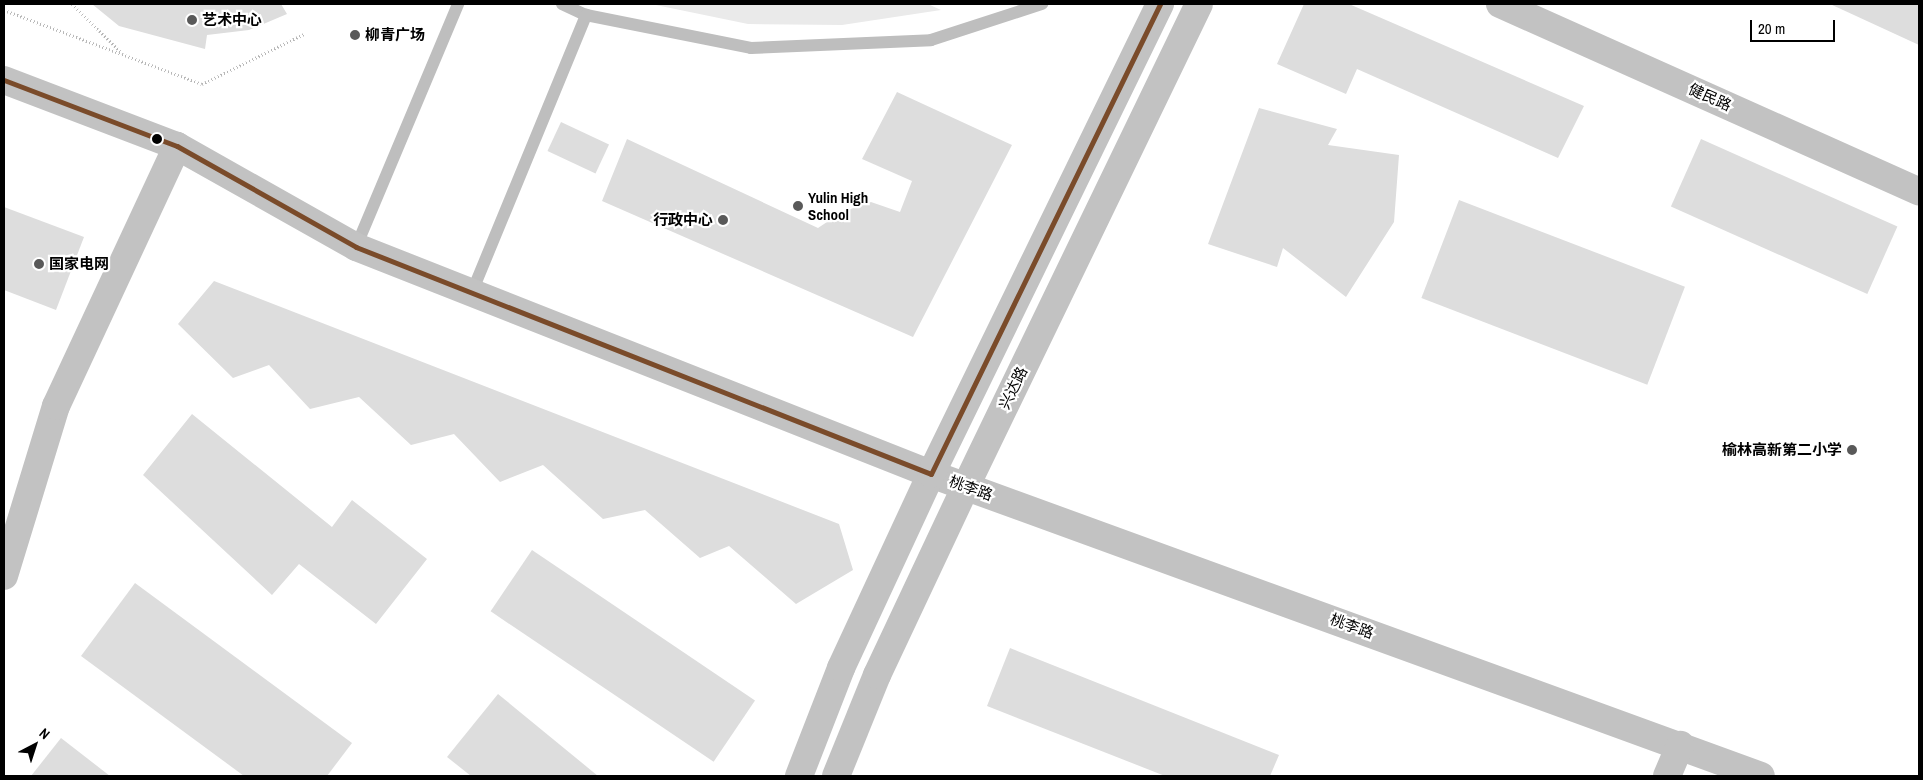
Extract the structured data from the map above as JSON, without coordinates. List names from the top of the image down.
{
  "streets": {
    "main road": ["健民路", "兴达路", "桃李路"]
  },
  "crossings": [
    ["兴达路", "桃李路"]
  ],
  "places": [
    "艺术中心",
    "柳青广场",
    "Yulin High School",
    "行政中心",
    "国家电网",
    "榆林高新第二小学"
  ],
  "scale_bar": "20 m",
  "north": "top right"
}
